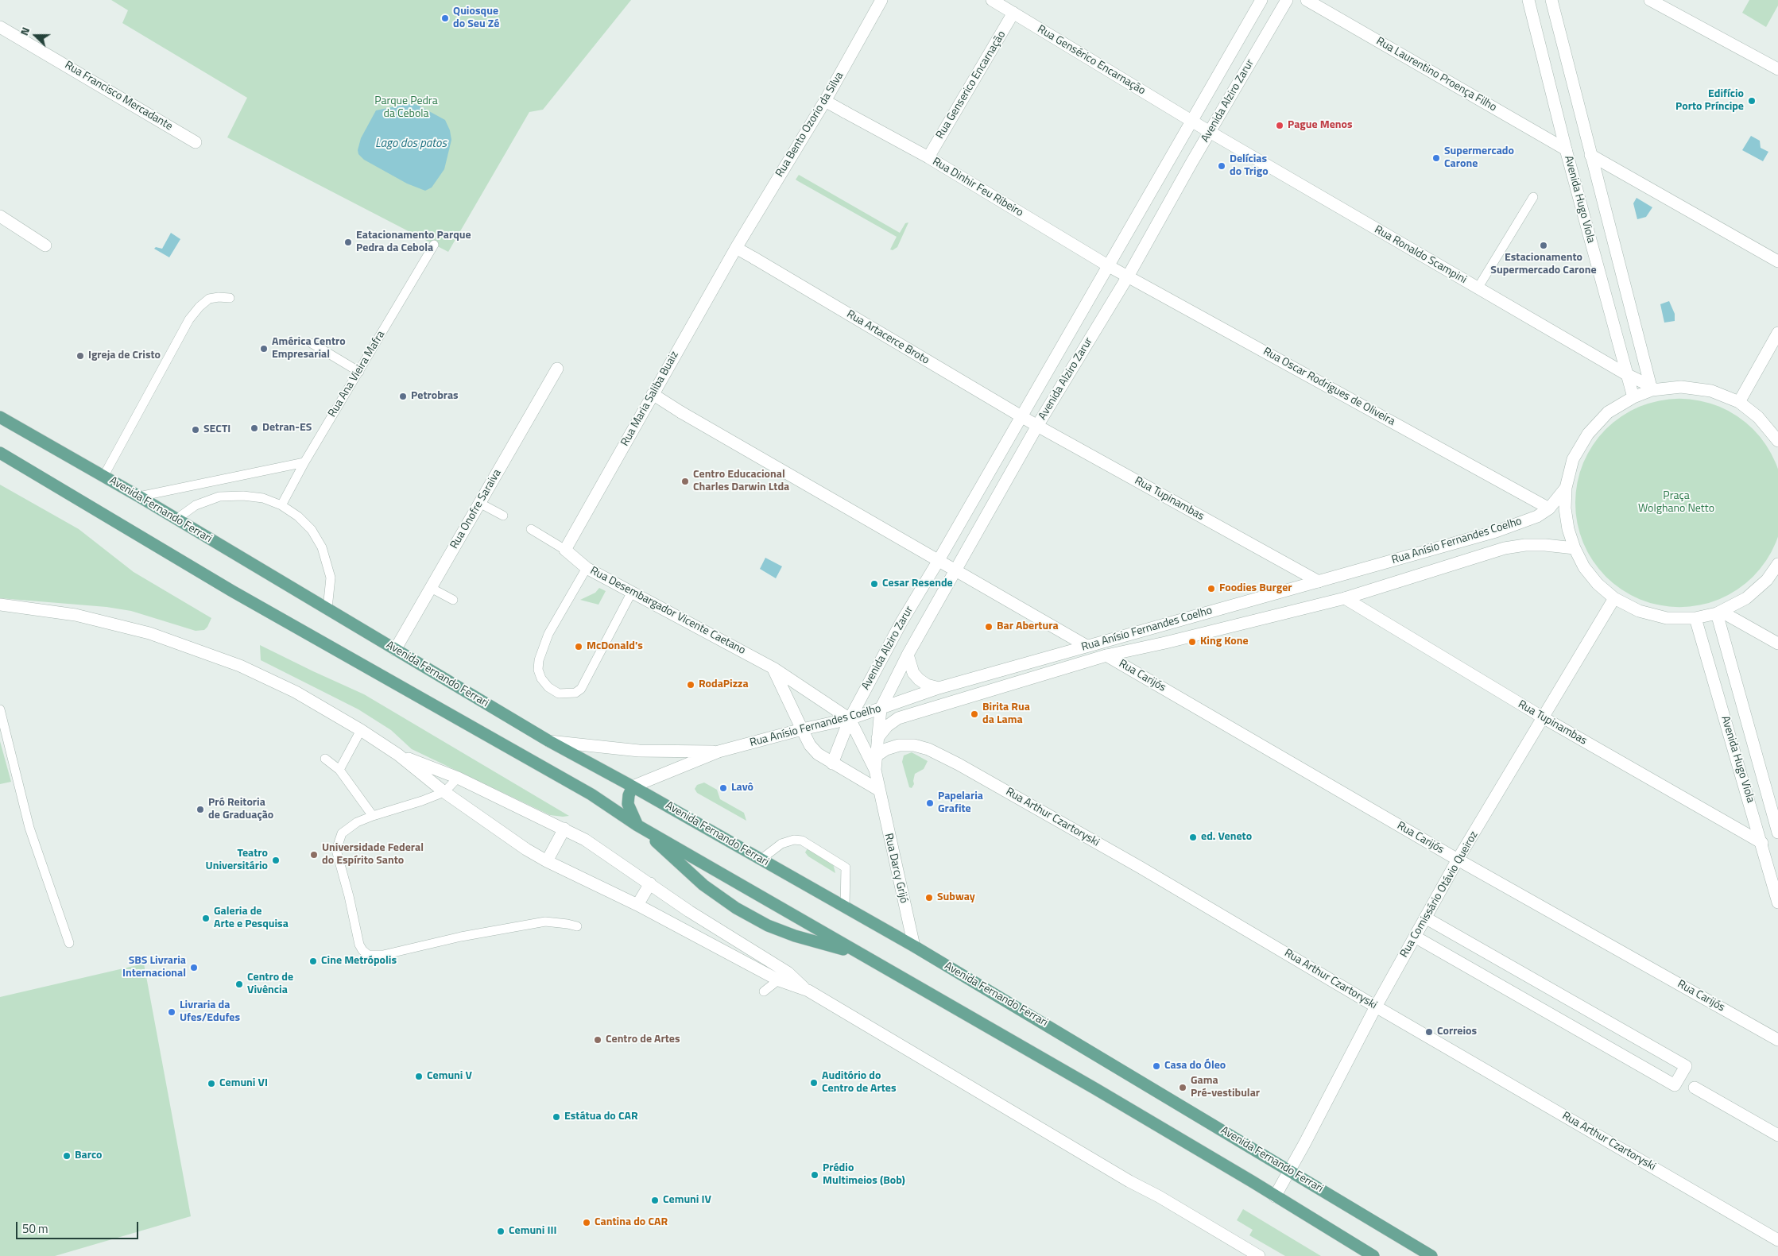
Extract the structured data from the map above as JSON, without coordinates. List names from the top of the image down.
{
  "streets": {
    "main road": ["Avenida Fernando Ferrari"],
    "street": [
      "Rua Gensérico Encarnação",
      "Rua Laurentino Proença Filho",
      "Rua Genserico Encarnação",
      "Rua Francisco Mercadante",
      "Avenida Alziro Zarur",
      "Rua Bento Ozorio da Silva",
      "Rua Dinhir Feu Ribeiro",
      "Avenida Hugo Viola",
      "Rua Ronaldo Scampini",
      "Rua Artacerce Broto",
      "Rua Oscar Rodrigues de Oliveira",
      "Rua Maria Saliba Buaiz",
      "Rua Tupinambas",
      "Rua Onofre Saraiva",
      "Rua Anísio Fernandes Coelho",
      "Rua Desembargador Vicente Caetano",
      "Rua Carijós",
      "Rua Arthur Czartoryski",
      "Rua Darcy Grijó",
      "Rua Comissário Otávio Queiroz"
    ],
    "lane": ["Rua Ana Vieira Mafra"]
  },
  "crossings": [
    ["Rua Gensérico Encarnação", "Rua Genserico Encarnação"],
    ["Rua Gensérico Encarnação", "Avenida Alziro Zarur"],
    ["Rua Gensérico Encarnação", "Rua Ronaldo Scampini"],
    ["Rua Laurentino Proença Filho", "Avenida Hugo Viola"],
    ["Rua Genserico Encarnação", "Rua Dinhir Feu Ribeiro"],
    ["Avenida Alziro Zarur", "Rua Dinhir Feu Ribeiro"],
    ["Avenida Alziro Zarur", "Rua Ronaldo Scampini"],
    ["Avenida Alziro Zarur", "Rua Artacerce Broto"],
    ["Avenida Alziro Zarur", "Rua Oscar Rodrigues de Oliveira"],
    ["Avenida Alziro Zarur", "Rua Tupinambas"],
    ["Avenida Alziro Zarur", "Rua Anísio Fernandes Coelho"],
    ["Avenida Alziro Zarur", "Rua Desembargador Vicente Caetano"],
    ["Avenida Alziro Zarur", "Rua Arthur Czartoryski"],
    ["Avenida Alziro Zarur", "Rua Darcy Grijó"],
    ["Rua Bento Ozorio da Silva", "Rua Dinhir Feu Ribeiro"],
    ["Rua Bento Ozorio da Silva", "Rua Artacerce Broto"],
    ["Rua Bento Ozorio da Silva", "Rua Maria Saliba Buaiz"],
    ["Rua Dinhir Feu Ribeiro", "Rua Oscar Rodrigues de Oliveira"],
    ["Avenida Hugo Viola", "Rua Ronaldo Scampini"],
    ["Avenida Hugo Viola", "Rua Tupinambas"],
    ["Rua Artacerce Broto", "Rua Maria Saliba Buaiz"],
    ["Rua Artacerce Broto", "Rua Tupinambas"],
    ["Rua Oscar Rodrigues de Oliveira", "Rua Anísio Fernandes Coelho"],
    ["Rua Maria Saliba Buaiz", "Rua Desembargador Vicente Caetano"],
    ["Rua Tupinambas", "Rua Anísio Fernandes Coelho"],
    ["Rua Tupinambas", "Rua Comissário Otávio Queiroz"],
    ["Rua Onofre Saraiva", "Avenida Fernando Ferrari"],
    ["Avenida Fernando Ferrari", "Rua Anísio Fernandes Coelho"],
    ["Avenida Fernando Ferrari", "Rua Darcy Grijó"],
    ["Avenida Fernando Ferrari", "Rua Comissário Otávio Queiroz"],
    ["Rua Anísio Fernandes Coelho", "Rua Desembargador Vicente Caetano"],
    ["Rua Anísio Fernandes Coelho", "Rua Carijós"],
    ["Rua Anísio Fernandes Coelho", "Rua Darcy Grijó"],
    ["Rua Desembargador Vicente Caetano", "Rua Darcy Grijó"],
    ["Rua Carijós", "Rua Comissário Otávio Queiroz"],
    ["Rua Arthur Czartoryski", "Rua Comissário Otávio Queiroz"]
  ],
  "water": ["Lago dos patos"],
  "parks": ["Parque Pedra da Cebola", "Praça Wolghano Netto"],
  "places": [
    "Quiosque do Seu Zé",
    "Edifício Porto Príncipe",
    "Pague Menos",
    "Supermercado Carone",
    "Delícias do Trigo",
    "Eatacionamento Parque Pedra da Cebola",
    "Estacionamento Supermercado Carone",
    "América Centro Empresarial",
    "Igreja de Cristo",
    "Petrobras",
    "Detran-ES",
    "SECTI",
    "Centro Educacional Charles Darwin Ltda",
    "Cesar Resende",
    "Foodies Burger",
    "Bar Abertura",
    "King Kone",
    "McDonald's",
    "RodaPizza",
    "Birita Rua da Lama",
    "Lavô",
    "Papelaria Grafite",
    "Pró Reitoria de Graduação",
    "ed. Veneto",
    "Universidade Federal do Espírito Santo",
    "Teatro Universitário",
    "Subway",
    "Galeria de Arte e Pesquisa",
    "Cine Metrópolis",
    "SBS Livraria Internacional",
    "Centro de Vivência",
    "Livraria da Ufes/Edufes",
    "Correios",
    "Centro de Artes",
    "Casa do Óleo",
    "Cemuni V",
    "Auditório do Centro de Artes",
    "Cemuni VI",
    "Gama Pré-vestibular",
    "Estátua do CAR",
    "Barco",
    "Prédio Multimeios (Bob)",
    "Cemuni IV",
    "Cantina do CAR",
    "Cemuni III"
  ],
  "scale_bar": "50 m",
  "north": "left"
}
